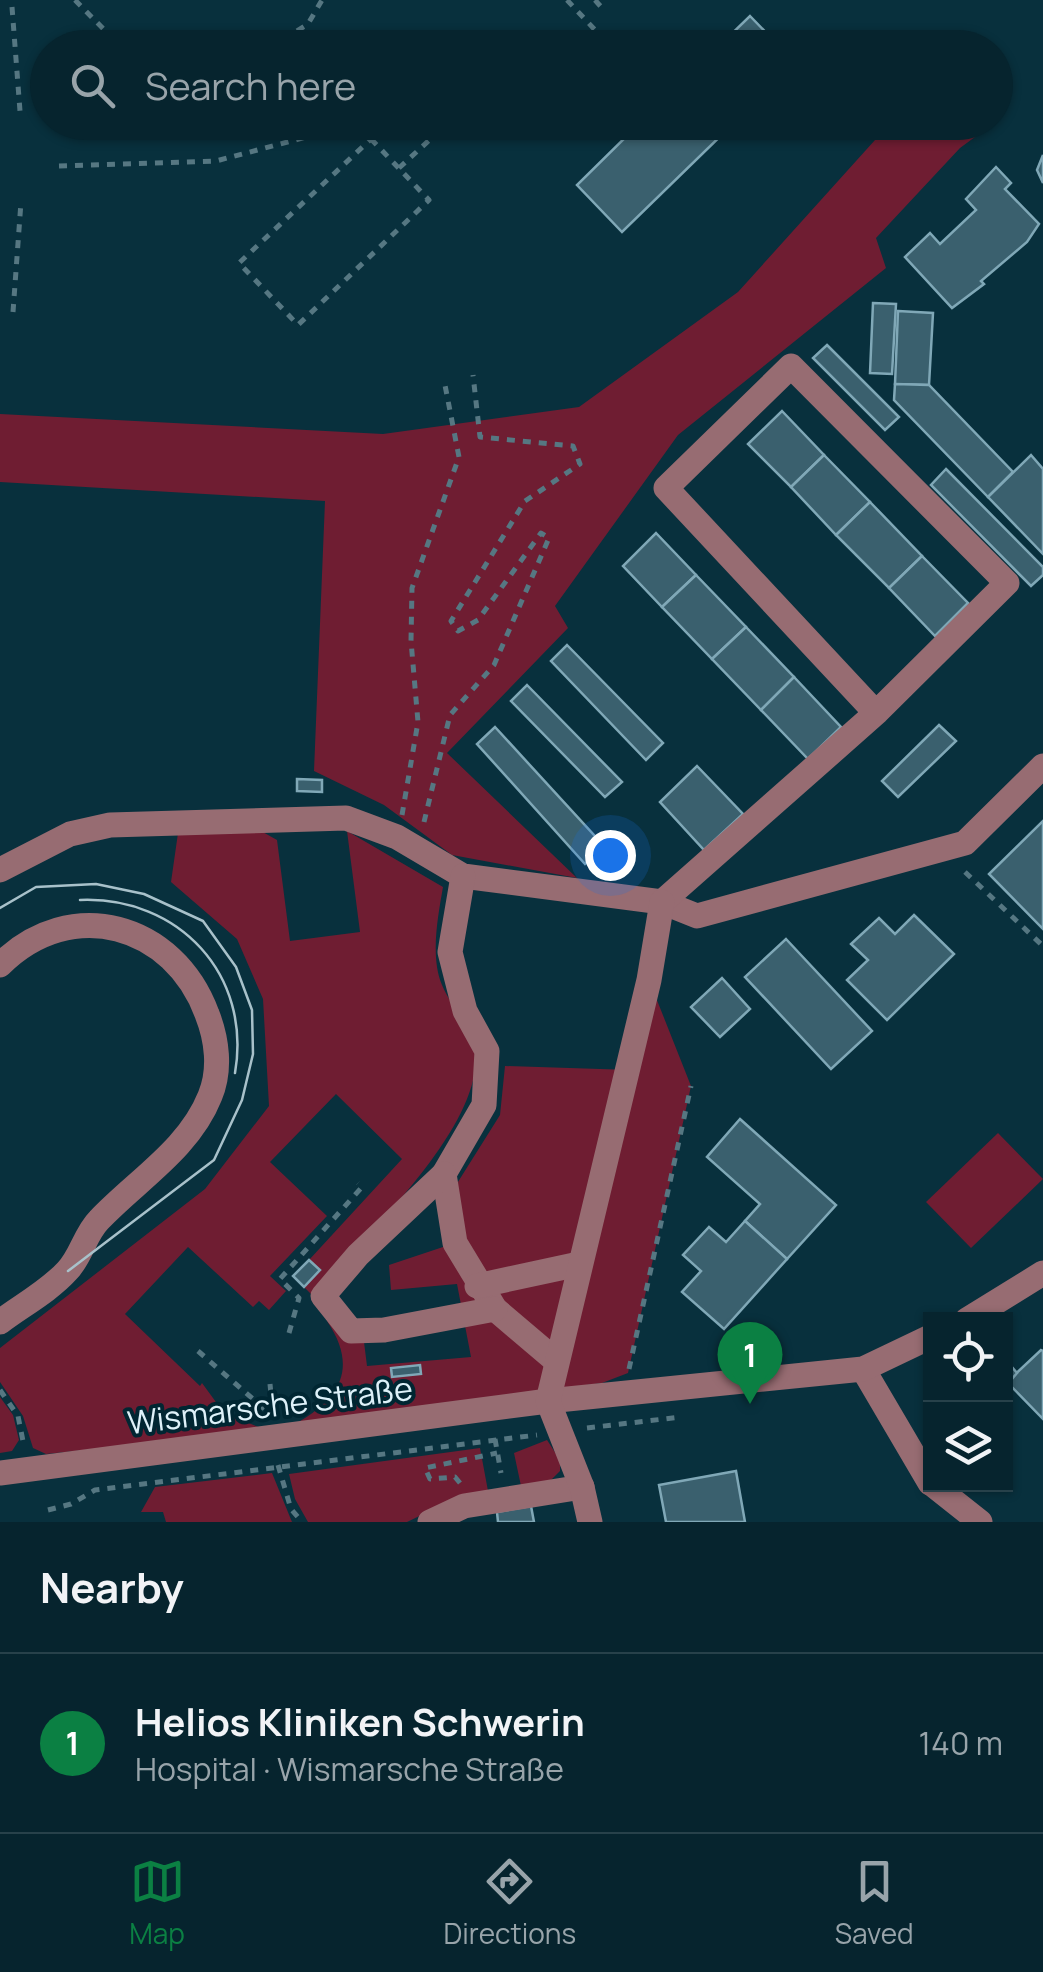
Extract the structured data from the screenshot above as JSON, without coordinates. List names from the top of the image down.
{
  "streets": {
    "street": ["Wismarsche Straße"]
  },
  "page": {
    "search": "Search here",
    "pins": "1",
    "heading": "Nearby",
    "list": [
      {
        "mark": "1",
        "name": "Helios Kliniken Schwerin",
        "note": "Hospital · Wismarsche Straße",
        "value": "140 m"
      }
    ],
    "nav": ["Map", "Directions", "Saved"]
  }
}
